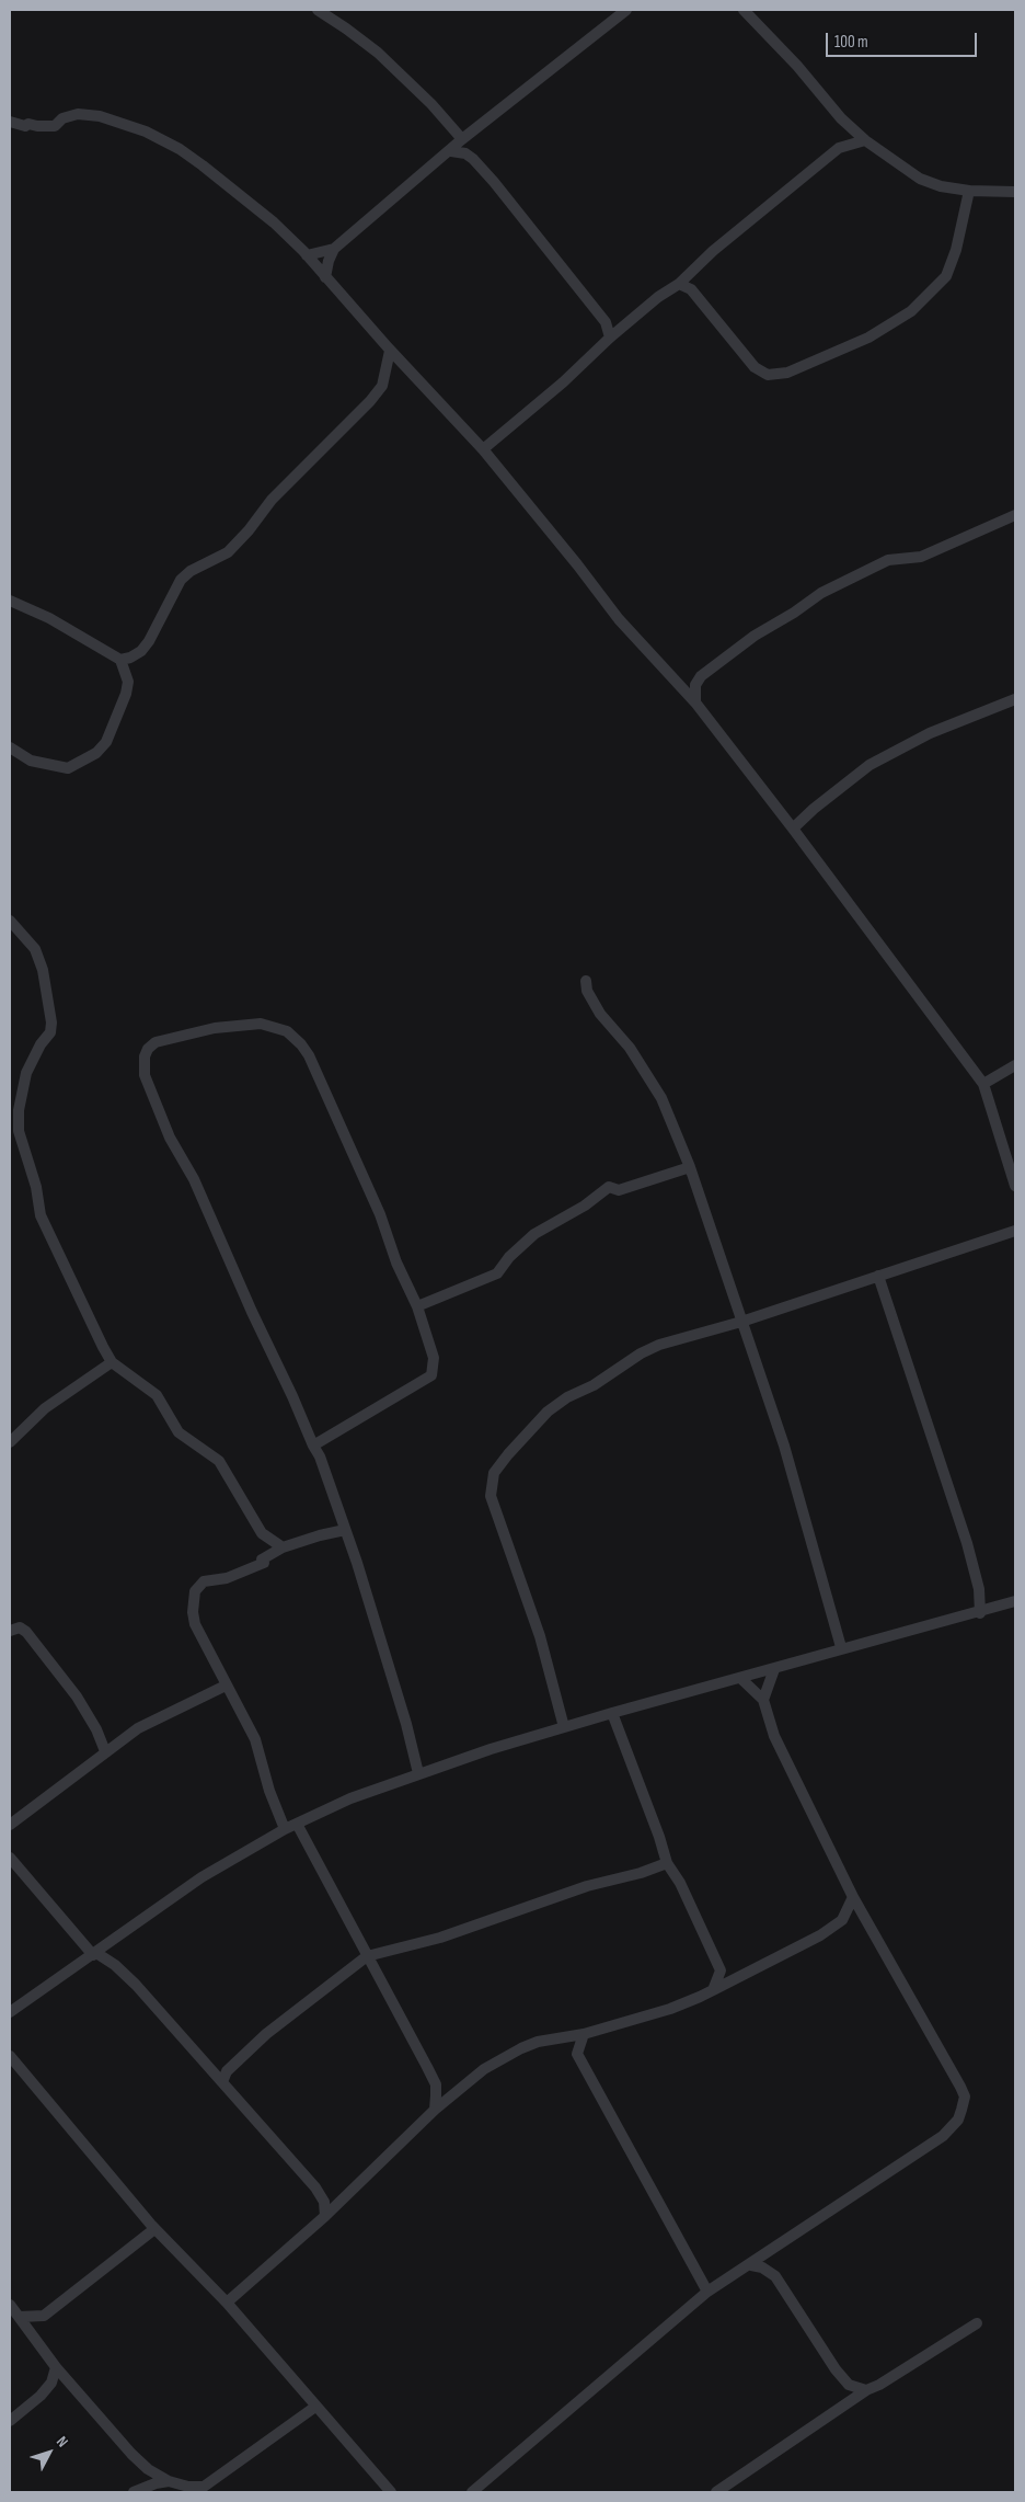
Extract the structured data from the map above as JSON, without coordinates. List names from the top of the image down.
{
  "scale_bar": "100 m",
  "north": "top right"
}
